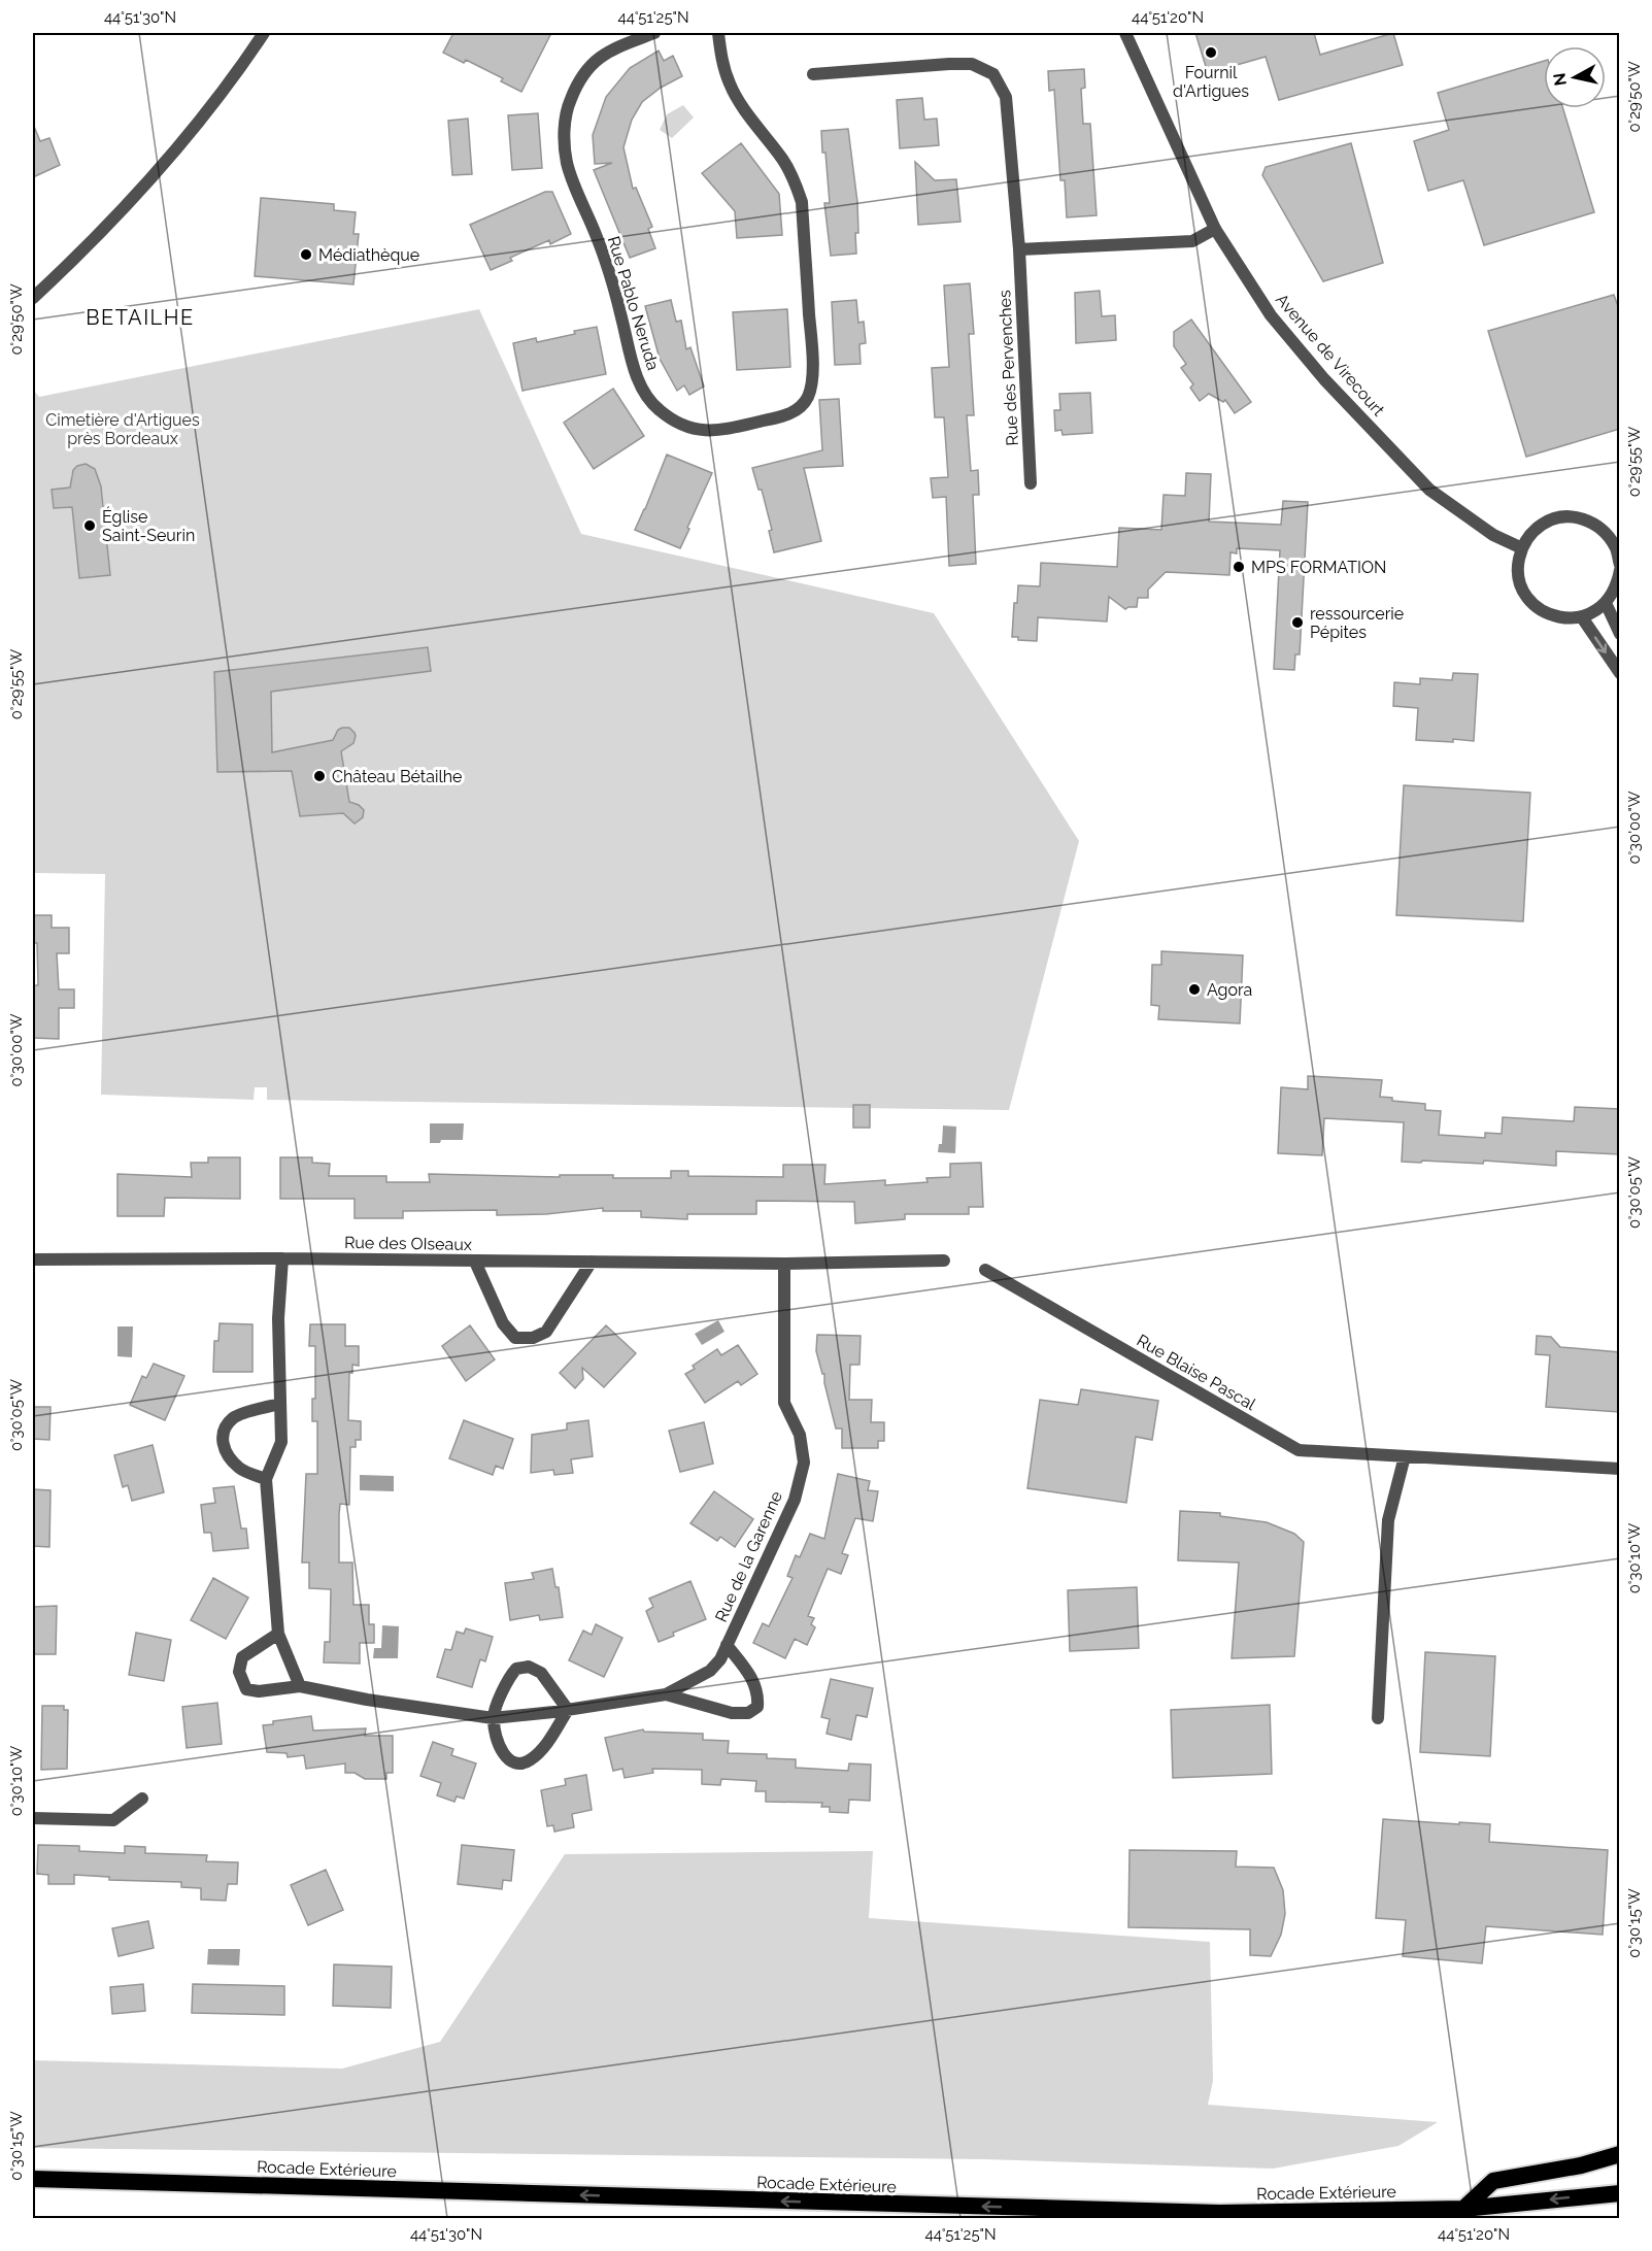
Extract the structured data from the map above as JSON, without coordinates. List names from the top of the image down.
{
  "streets": {
    "highway": ["Rocade Extérieure"],
    "street": [
      "Rue Pablo Neruda",
      "Avenue de Virecourt",
      "Rue des Pervenches",
      "Rue des OIseaux",
      "Rue Blaise Pascal",
      "Rue de la Garenne"
    ]
  },
  "crossings": [
    ["Rue des OIseaux", "Rue de la Garenne"]
  ],
  "one_way": ["Rocade Extérieure"],
  "districts": ["BETAILHE"],
  "parks": ["Cimetière d'Artigues près Bordeaux"],
  "places": [
    "Fournil d'Artigues",
    "Médiathèque",
    "Église Saint-Seurin",
    "MPS FORMATION",
    "ressourcerie Pépites",
    "Château Bétailhe",
    "Agora"
  ],
  "north": "left",
  "coordinates": [
    "44°51'30\"N",
    "44°51'25\"N",
    "44°51'20\"N",
    "0°29'50\"W",
    "0°29'55\"W",
    "0°30'00\"W",
    "0°30'05\"W",
    "0°30'10\"W",
    "0°30'15\"W"
  ]
}
